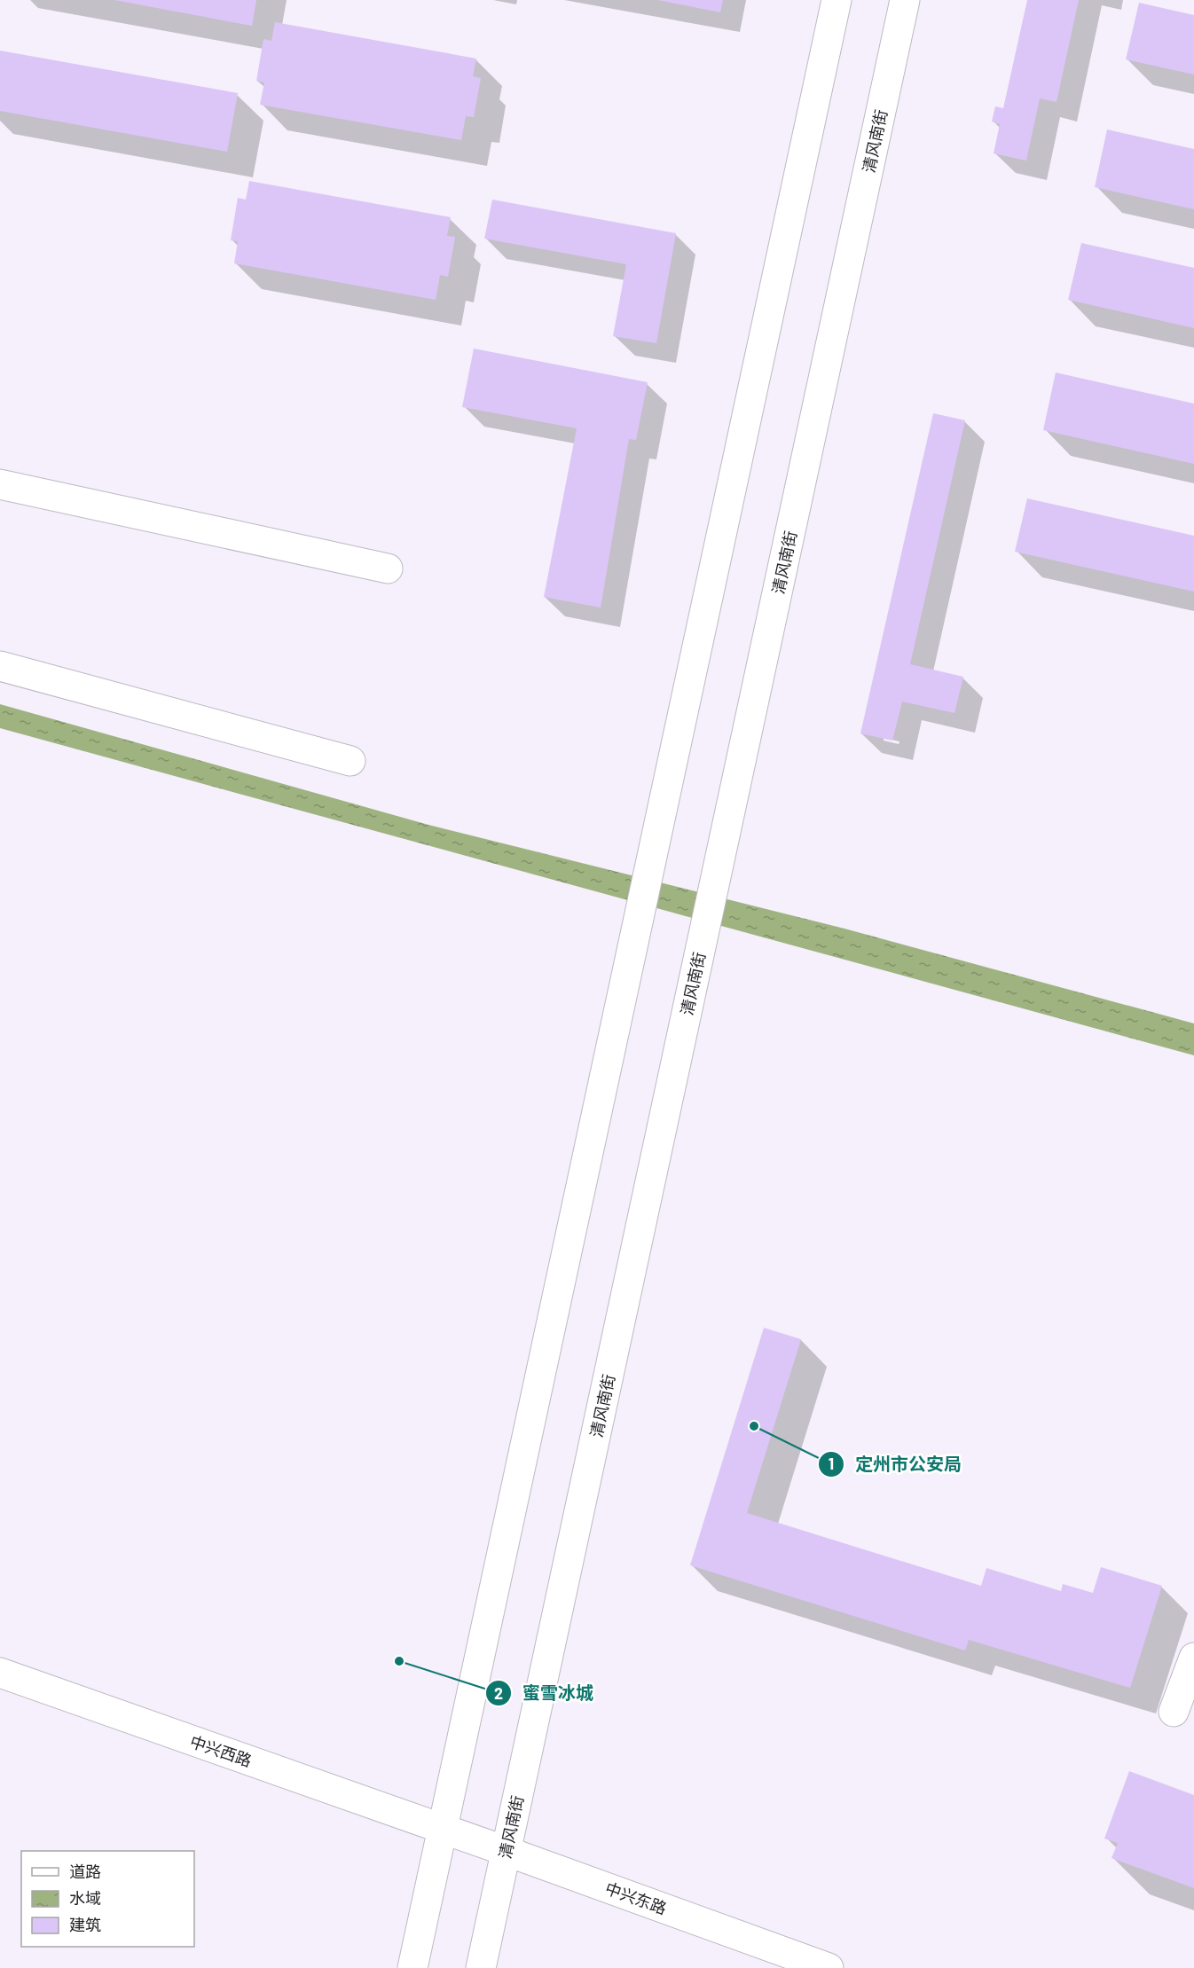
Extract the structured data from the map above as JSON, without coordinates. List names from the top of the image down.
{
  "streets": {
    "main road": ["清风南街", "中兴西路", "中兴东路"]
  },
  "crossings": [
    ["清风南街", "中兴东路"],
    ["中兴西路", "中兴东路"]
  ],
  "places": ["定州市公安局", "蜜雪冰城"],
  "legend": ["道路", "水域", "建筑"]
}
